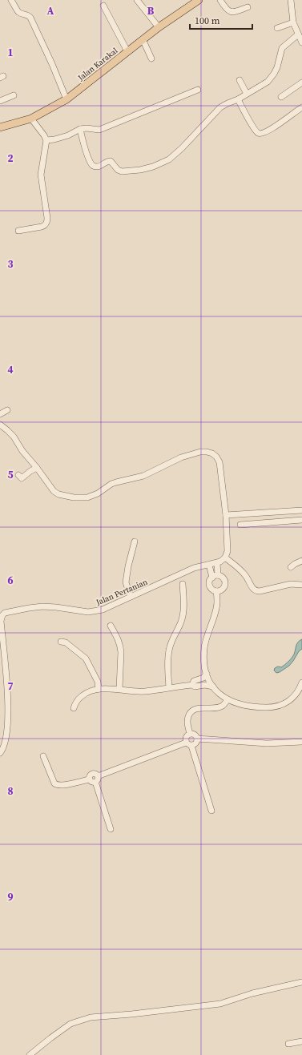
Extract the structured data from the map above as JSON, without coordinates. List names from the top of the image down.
{
  "streets": {
    "main road": ["Jalan Karakal"],
    "street": ["Jalan Pertanian"]
  },
  "scale_bar": "100 m",
  "grid": {
    "columns": ["A", "B"],
    "rows": [
      "1",
      "2",
      "3",
      "4",
      "5",
      "6",
      "7",
      "8",
      "9"
    ]
  }
}
